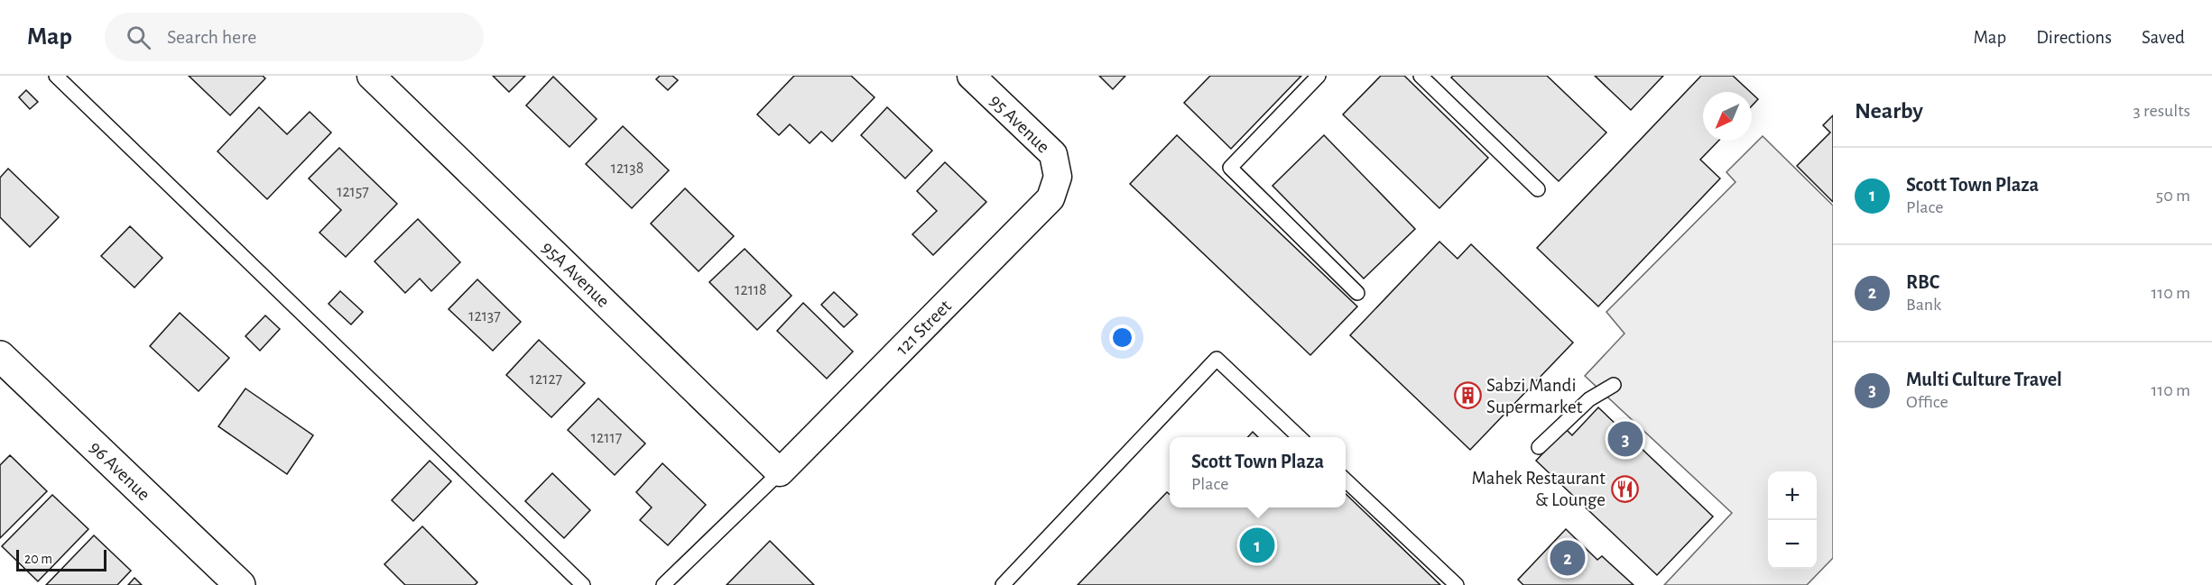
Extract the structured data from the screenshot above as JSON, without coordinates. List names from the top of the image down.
{
  "streets": {
    "main road": ["96 Avenue"],
    "street": ["95 Avenue", "95A Avenue", "121 Street"]
  },
  "crossings": [
    ["95 Avenue", "121 Street"],
    ["95A Avenue", "121 Street"]
  ],
  "places": {
    "building": ["Sabzi Mandi Supermarket"],
    "restaurant": ["Mahek Restaurant & Lounge"]
  },
  "house_numbers": [
    "12138",
    "12157",
    "12118",
    "12137",
    "12127",
    "12117"
  ],
  "scale_bar": "20 m",
  "north": "bottom left",
  "page": {
    "header": "Map",
    "search": "Search here",
    "nav": ["Map", "Directions", "Saved"],
    "heading": ["Nearby", "3 results"],
    "list": [
      {
        "mark": "1",
        "name": "Scott Town Plaza",
        "note": "Place",
        "value": "50 m"
      },
      {
        "mark": "2",
        "name": "RBC",
        "note": "Bank",
        "value": "110 m"
      },
      {
        "mark": "3",
        "name": "Multi Culture Travel",
        "note": "Office",
        "value": "110 m"
      }
    ],
    "pins": ["3", "1", "2"],
    "popup": ["Scott Town Plaza", "Place"],
    "map_buttons": ["+", "−"],
    "scale": "20 m"
  }
}
